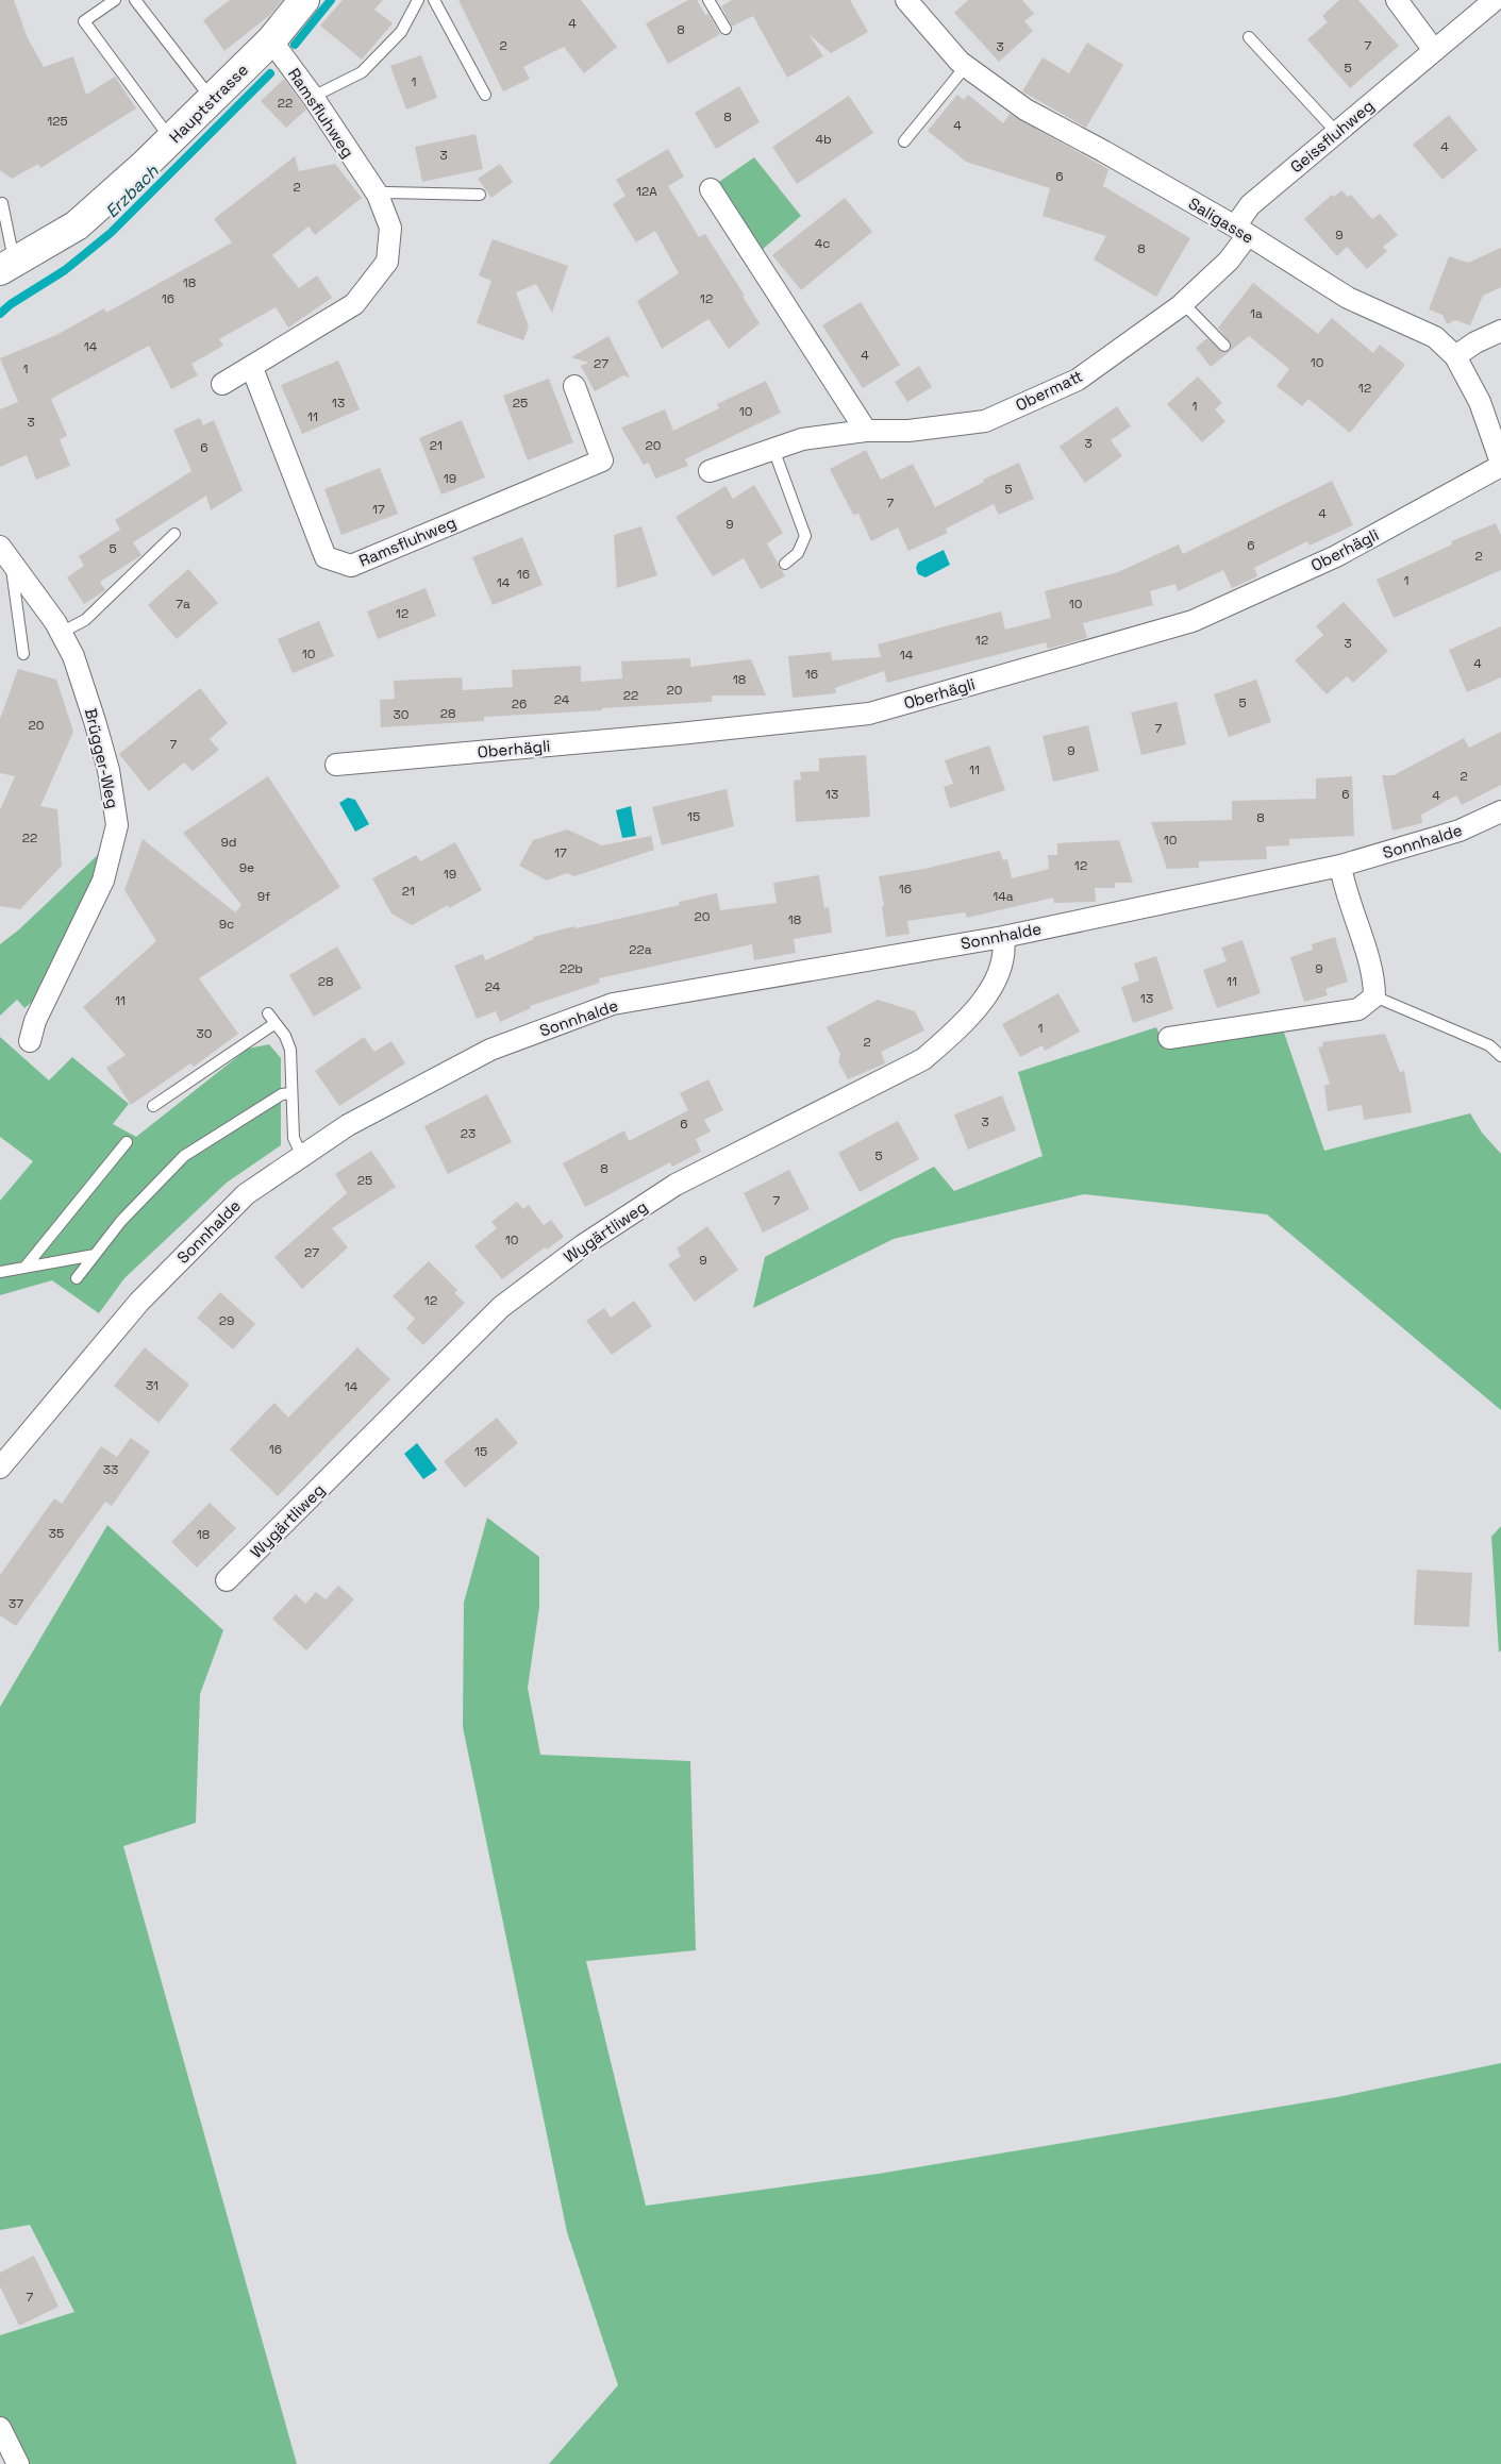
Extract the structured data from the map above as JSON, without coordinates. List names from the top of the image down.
{
  "streets": {
    "main road": ["Hauptstrasse"],
    "street": [
      "Ramsfluhweg",
      "Geissfluhweg",
      "Saligasse",
      "Obermatt",
      "Oberhägli",
      "Brügger-Weg",
      "Sonnhalde",
      "Wygärtliweg"
    ]
  },
  "crossings": [
    ["Hauptstrasse", "Ramsfluhweg"],
    ["Geissfluhweg", "Saligasse"],
    ["Geissfluhweg", "Obermatt"],
    ["Saligasse", "Obermatt"],
    ["Saligasse", "Oberhägli"],
    ["Sonnhalde", "Wygärtliweg"]
  ],
  "water": ["Erzbach"],
  "house_numbers": [
    "4",
    "8",
    "2",
    "7",
    "3",
    "5",
    "1",
    "22",
    "8",
    "125",
    "4",
    "4b",
    "4",
    "3",
    "6",
    "2",
    "12A",
    "9",
    "4c",
    "8",
    "18",
    "16",
    "12",
    "1a",
    "14",
    "4",
    "10",
    "27",
    "1",
    "12",
    "13",
    "25",
    "1",
    "10",
    "11",
    "3",
    "3",
    "21",
    "20",
    "6",
    "19",
    "5",
    "7",
    "17",
    "4",
    "9",
    "6",
    "5",
    "2",
    "16",
    "1",
    "14",
    "7a",
    "10",
    "12",
    "12",
    "3",
    "10",
    "14",
    "4",
    "16",
    "18",
    "20",
    "22",
    "24",
    "5",
    "26",
    "28",
    "30",
    "20",
    "7",
    "7",
    "9",
    "11",
    "2",
    "13",
    "6",
    "4",
    "15",
    "8",
    "22",
    "10",
    "9d",
    "17",
    "12",
    "9e",
    "19",
    "16",
    "21",
    "9f",
    "14a",
    "20",
    "18",
    "9c",
    "22a",
    "22b",
    "9",
    "28",
    "11",
    "24",
    "13",
    "11",
    "1",
    "30",
    "2",
    "3",
    "6",
    "23",
    "5",
    "8",
    "25",
    "7",
    "10",
    "27",
    "9",
    "12",
    "29",
    "31",
    "14",
    "16",
    "15",
    "33",
    "35",
    "18",
    "37",
    "7"
  ]
}
